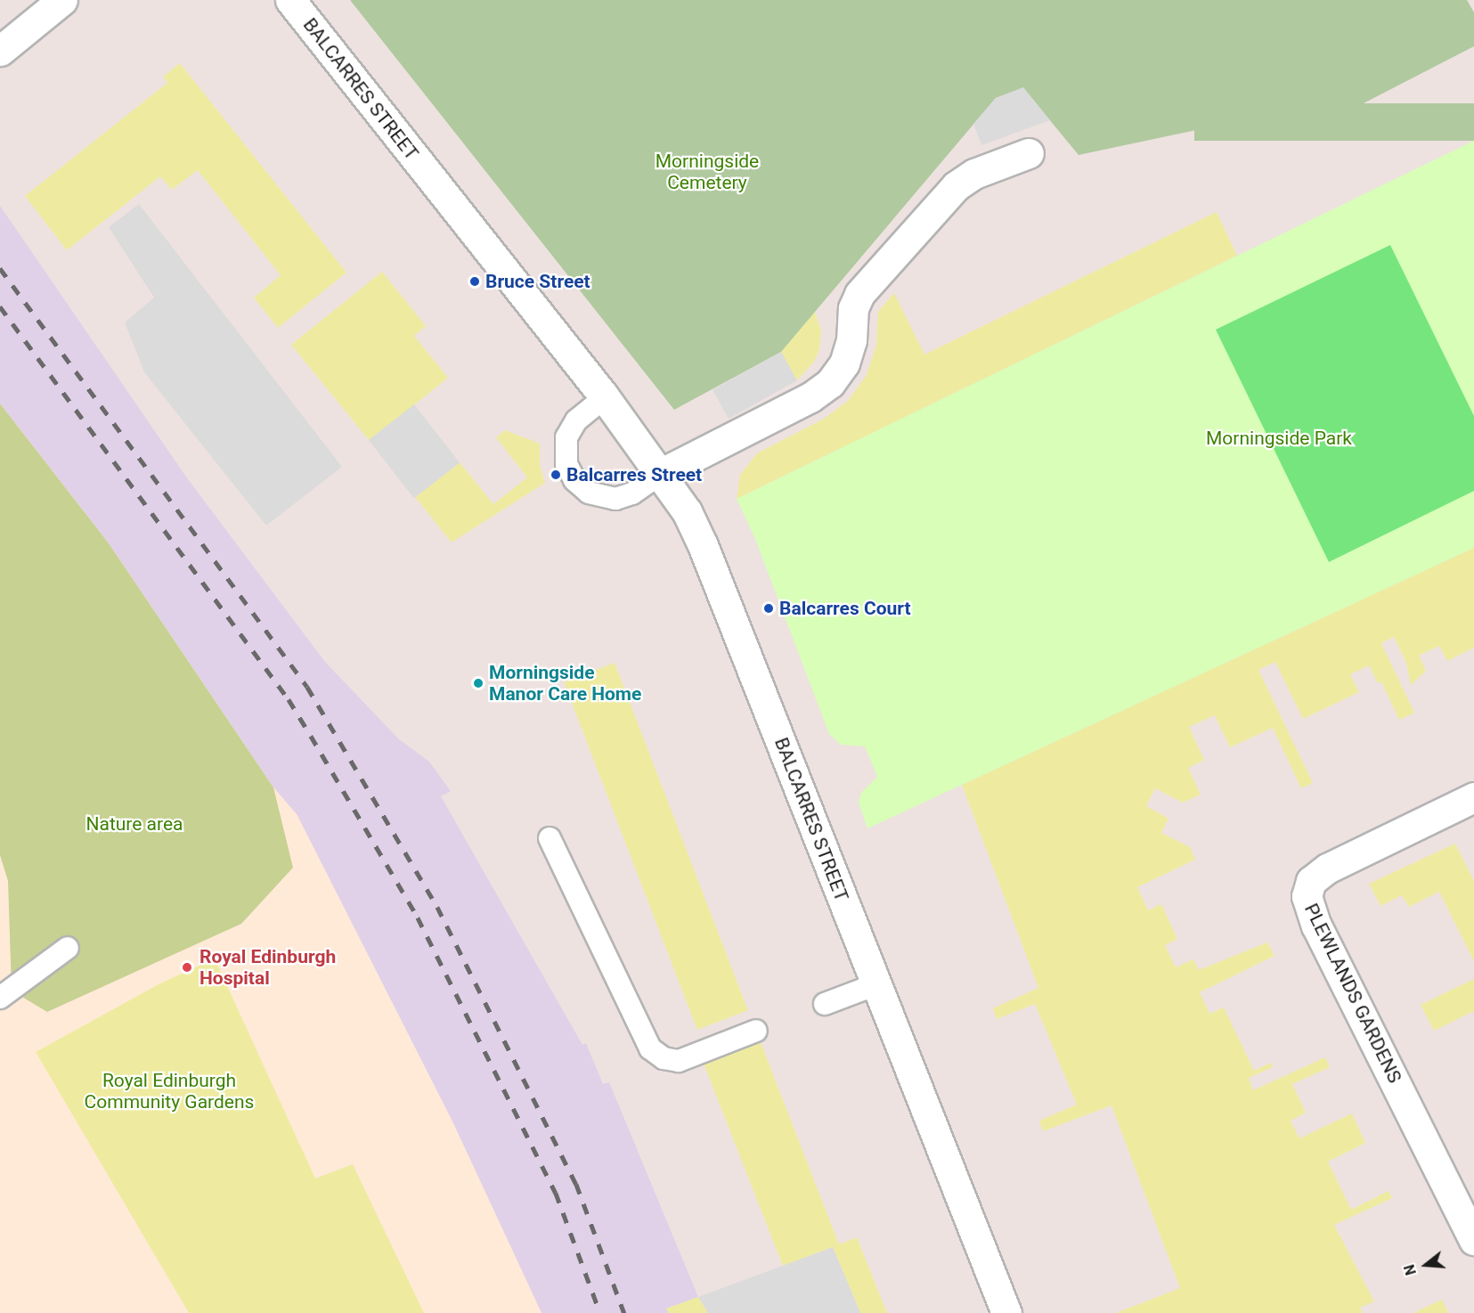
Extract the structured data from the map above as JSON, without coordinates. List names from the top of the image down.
{
  "streets": {
    "street": ["BALCARRES STREET", "PLEWLANDS GARDENS"]
  },
  "parks": [
    "Morningside Cemetery",
    "Morningside Park",
    "Nature area",
    "Royal Edinburgh Community Gardens"
  ],
  "places": [
    "Bruce Street",
    "Balcarres Street",
    "Balcarres Court",
    "Morningside Manor Care Home",
    "Royal Edinburgh Hospital"
  ],
  "north": "left"
}
